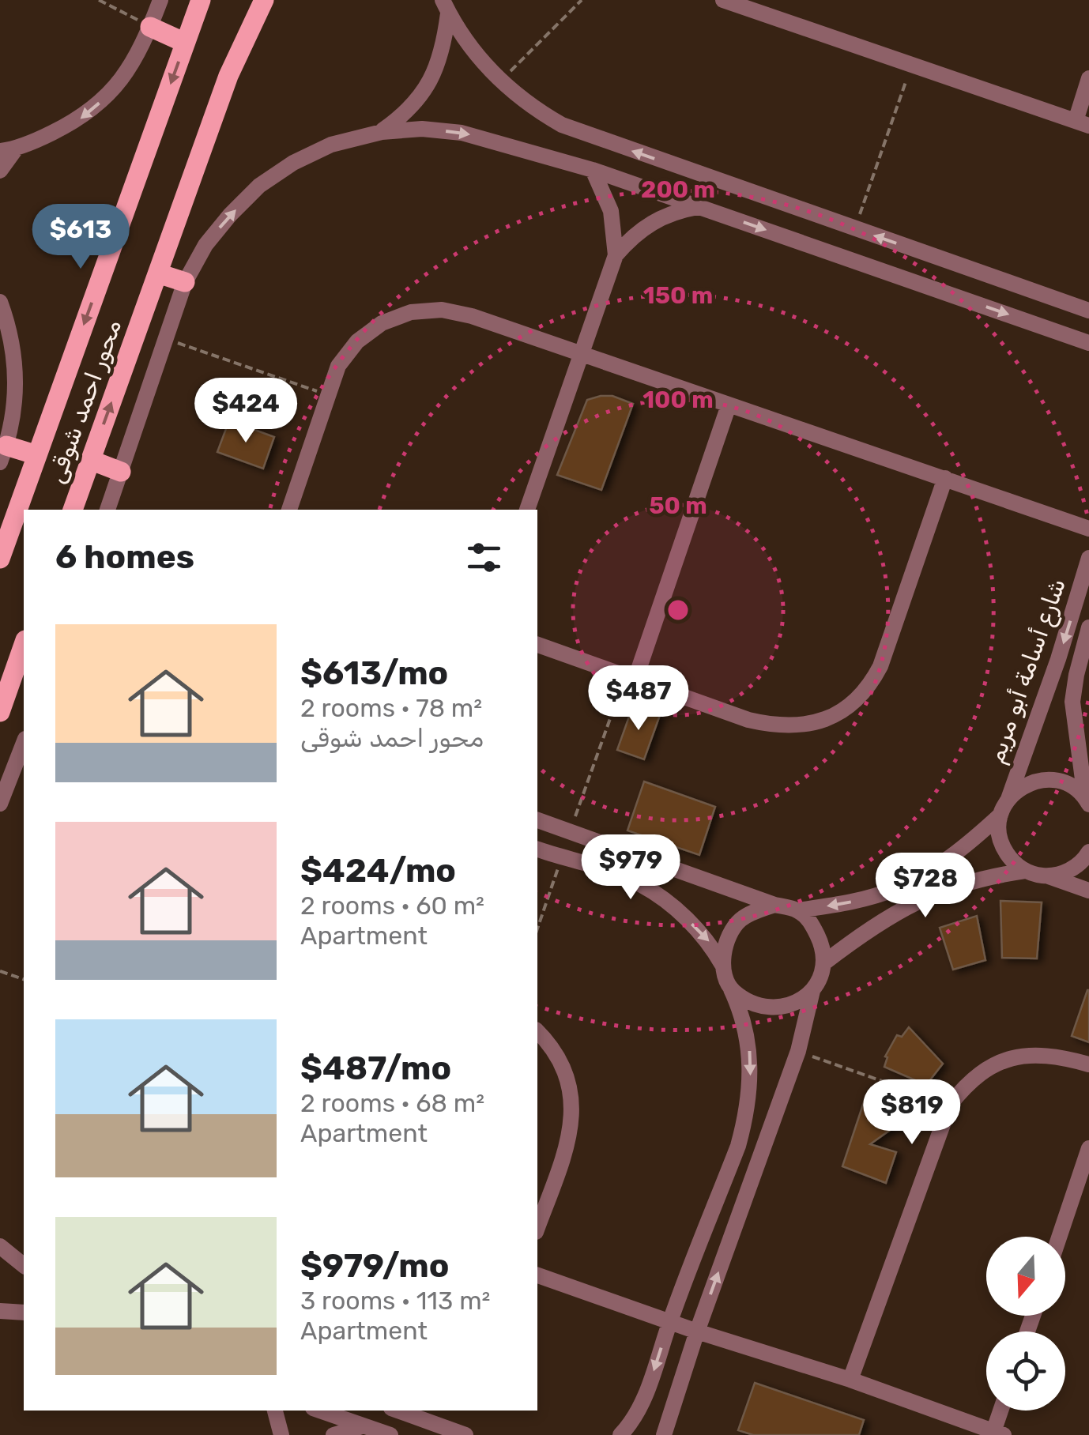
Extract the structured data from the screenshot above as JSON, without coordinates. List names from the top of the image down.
{
  "streets": {
    "main road": ["محور احمد شوقى"],
    "street": ["شارع أسامة أبو مريم"]
  },
  "north": "bottom",
  "page": {
    "price": [
      "$613",
      "$424",
      "$487",
      "$979",
      "$728",
      "$819"
    ],
    "heading": "6 homes",
    "list": [
      {
        "name": "$613/mo",
        "note": "2 rooms · 78 m² · محور احمد شوقى"
      },
      {
        "name": "$424/mo",
        "note": "2 rooms · 60 m² · Apartment"
      },
      {
        "name": "$487/mo",
        "note": "2 rooms · 68 m² · Apartment"
      },
      {
        "name": "$979/mo",
        "note": "3 rooms · 113 m² · Apartment"
      }
    ]
  },
  "rings": [
    "200 m",
    "150 m",
    "100 m",
    "50 m"
  ]
}
